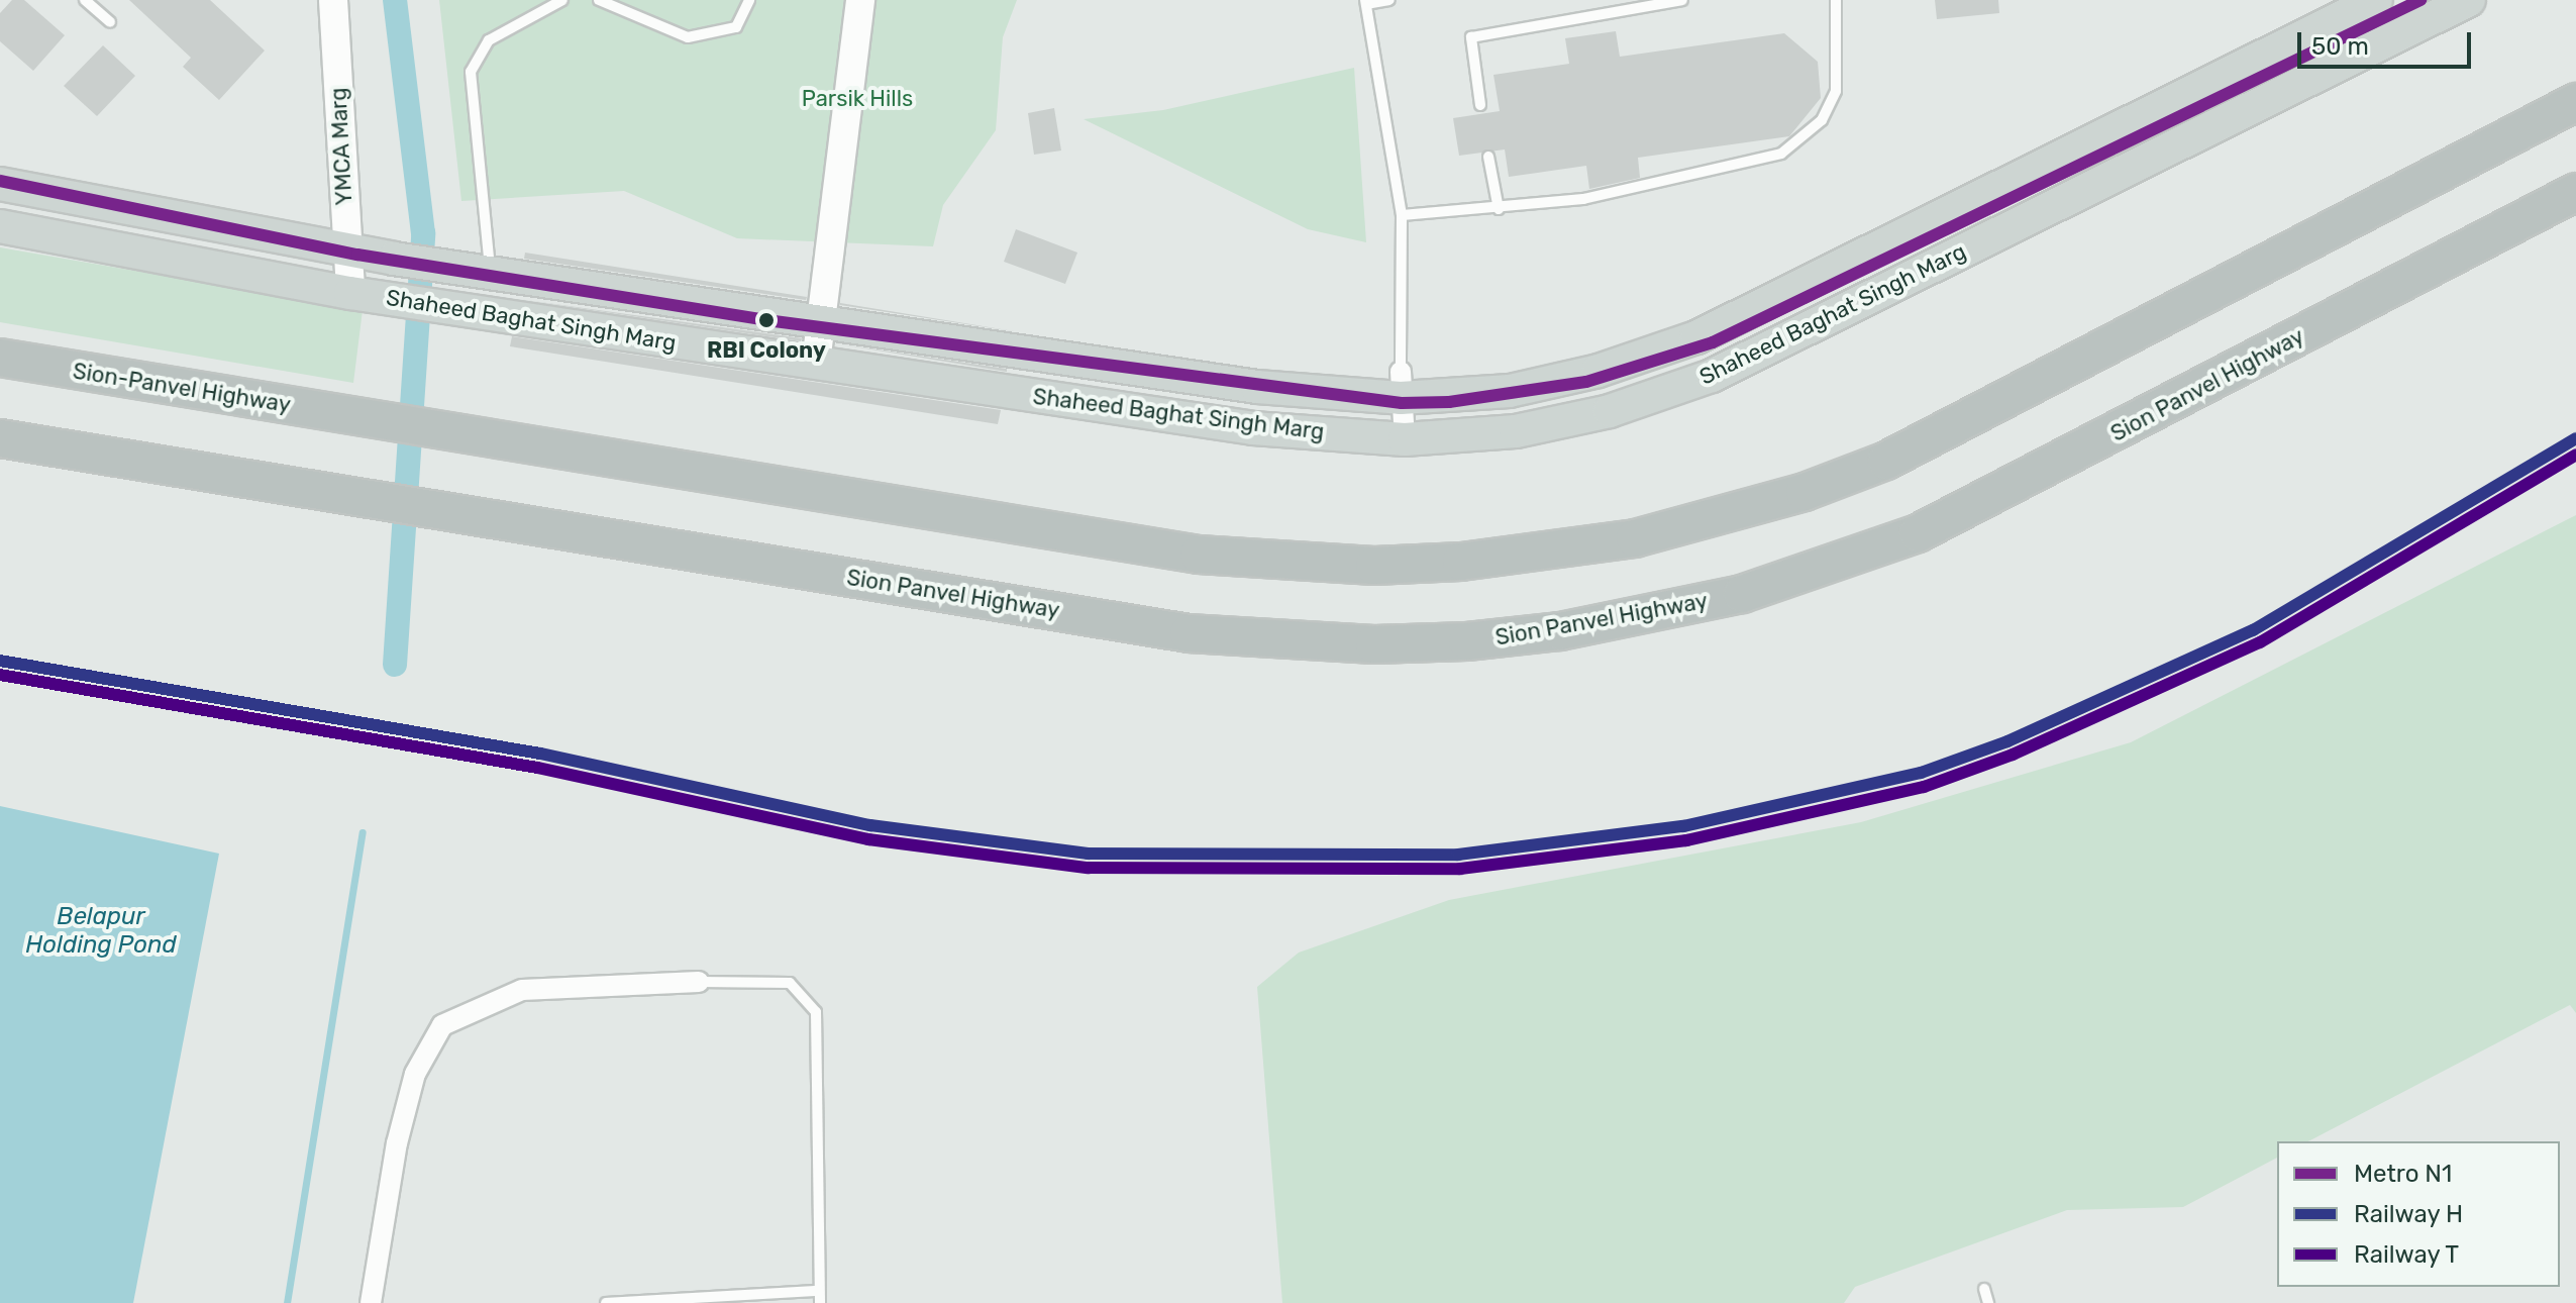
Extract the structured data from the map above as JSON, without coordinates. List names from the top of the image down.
{
  "streets": {
    "highway": ["Sion Panvel Highway", "Sion-Panvel Highway"],
    "main road": ["Shaheed Baghat Singh Marg"],
    "street": ["YMCA Marg"]
  },
  "crossings": [
    ["YMCA Marg", "Shaheed Baghat Singh Marg"]
  ],
  "water": ["Belapur Holding Pond"],
  "parks": ["Parsik Hills"],
  "places": ["RBI Colony"],
  "lines": ["metro line N1", "rail line H", "rail line T"],
  "legend": ["Metro N1", "Railway H", "Railway T"],
  "scale_bar": "50 m"
}
